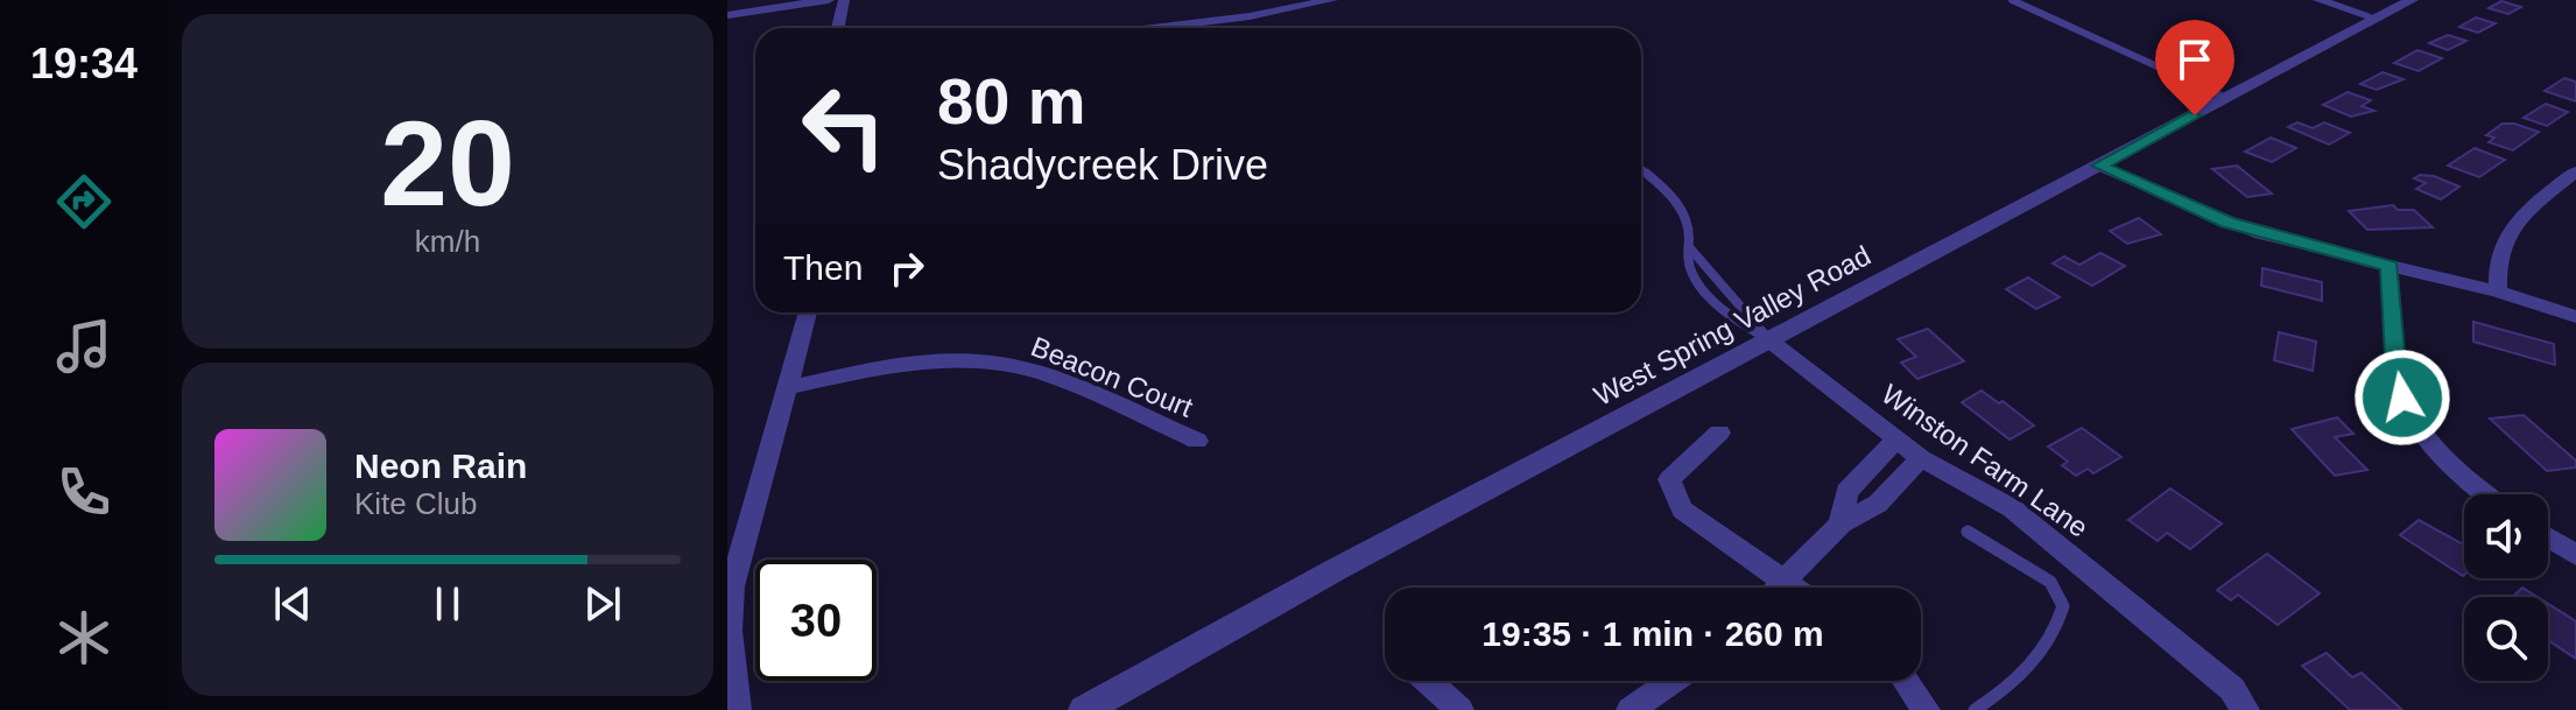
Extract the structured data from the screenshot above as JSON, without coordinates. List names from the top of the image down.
{
  "streets": {
    "street": ["West Spring Valley Road", "Beacon Court", "Winston Farm Lane"]
  },
  "crossings": [
    ["West Spring Valley Road", "Winston Farm Lane"]
  ],
  "page": {
    "tabs": "19:34",
    "tile": ["20", "km/h"],
    "turn": ["80 m", "Shadycreek Drive"],
    "then": "Then",
    "song": ["Neon Rain", "Kite Club"],
    "limit": "30",
    "trip": "19:35 · 1 min · 260 m"
  }
}
